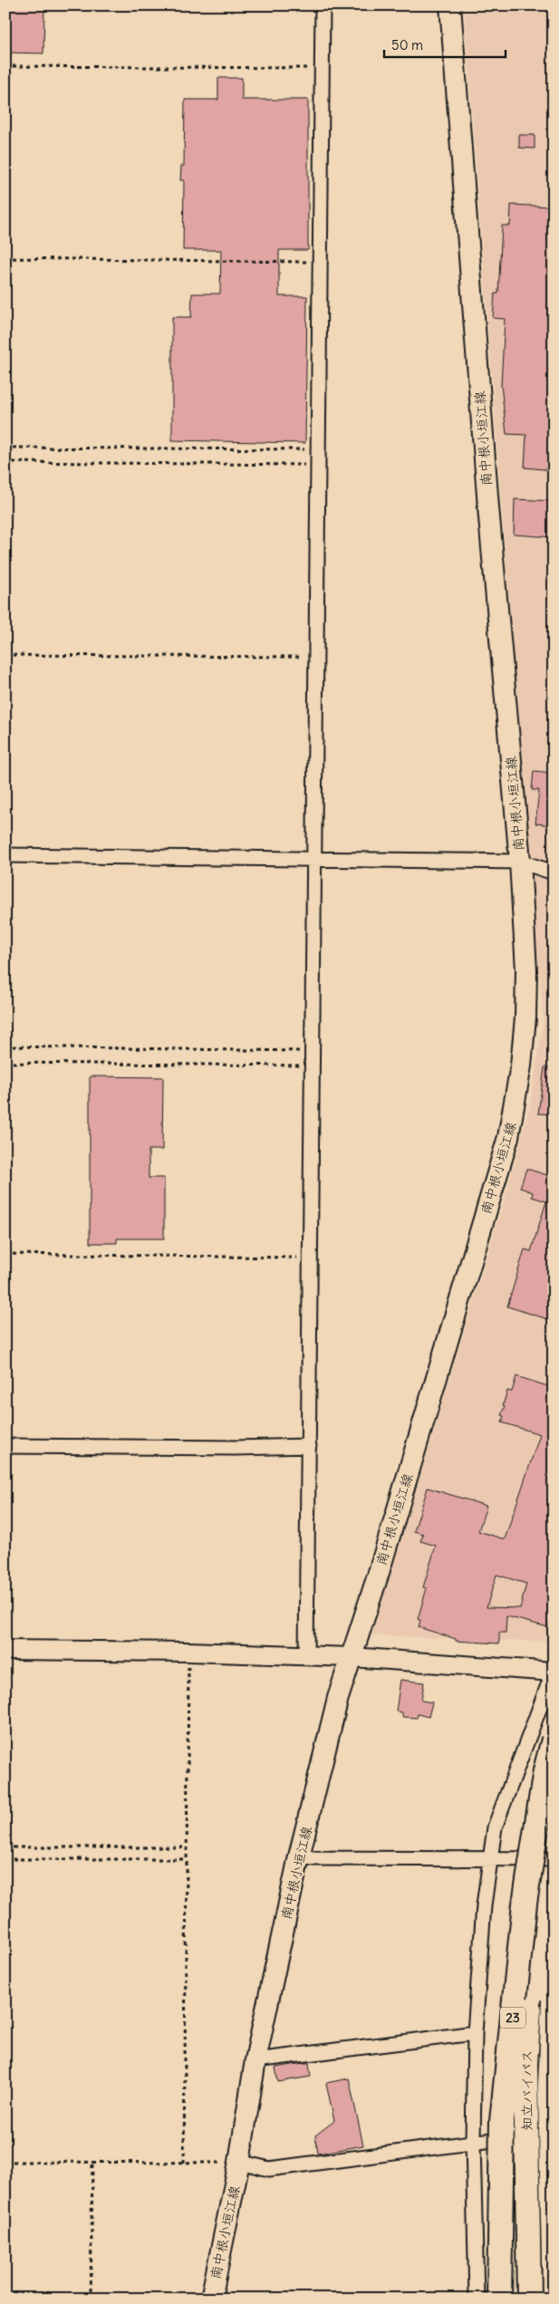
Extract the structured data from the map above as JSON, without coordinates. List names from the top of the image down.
{
  "streets": {
    "highway": ["23", "知立バイパス"],
    "main road": ["南中根小垣江線"]
  },
  "scale_bar": "50 m"
}
